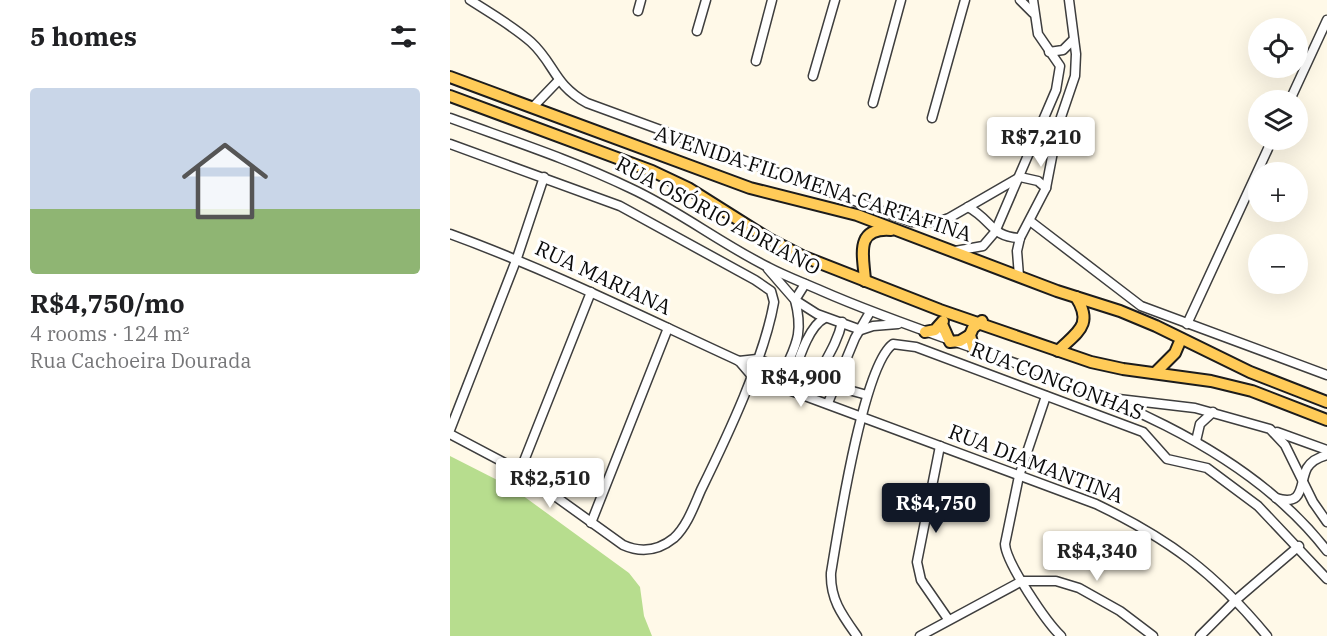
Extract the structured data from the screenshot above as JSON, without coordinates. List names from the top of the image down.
{
  "streets": {
    "main road": ["AVENIDA FILOMENA CARTAFINA"],
    "street": [
      "RUA OSÓRIO ADRIANO",
      "RUA MARIANA",
      "RUA CONGONHAS",
      "RUA DIAMANTINA"
    ]
  },
  "crossings": [
    ["RUA MARIANA", "RUA DIAMANTINA"]
  ],
  "page": {
    "heading": "5 homes",
    "map_buttons": ["+", "−"],
    "list": [
      {
        "name": "R$4,750/mo",
        "note": "4 rooms · 124 m² · Rua Cachoeira Dourada"
      }
    ],
    "price": [
      "R$7,210",
      "R$4,900",
      "R$2,510",
      "R$4,750",
      "R$4,340"
    ]
  }
}
